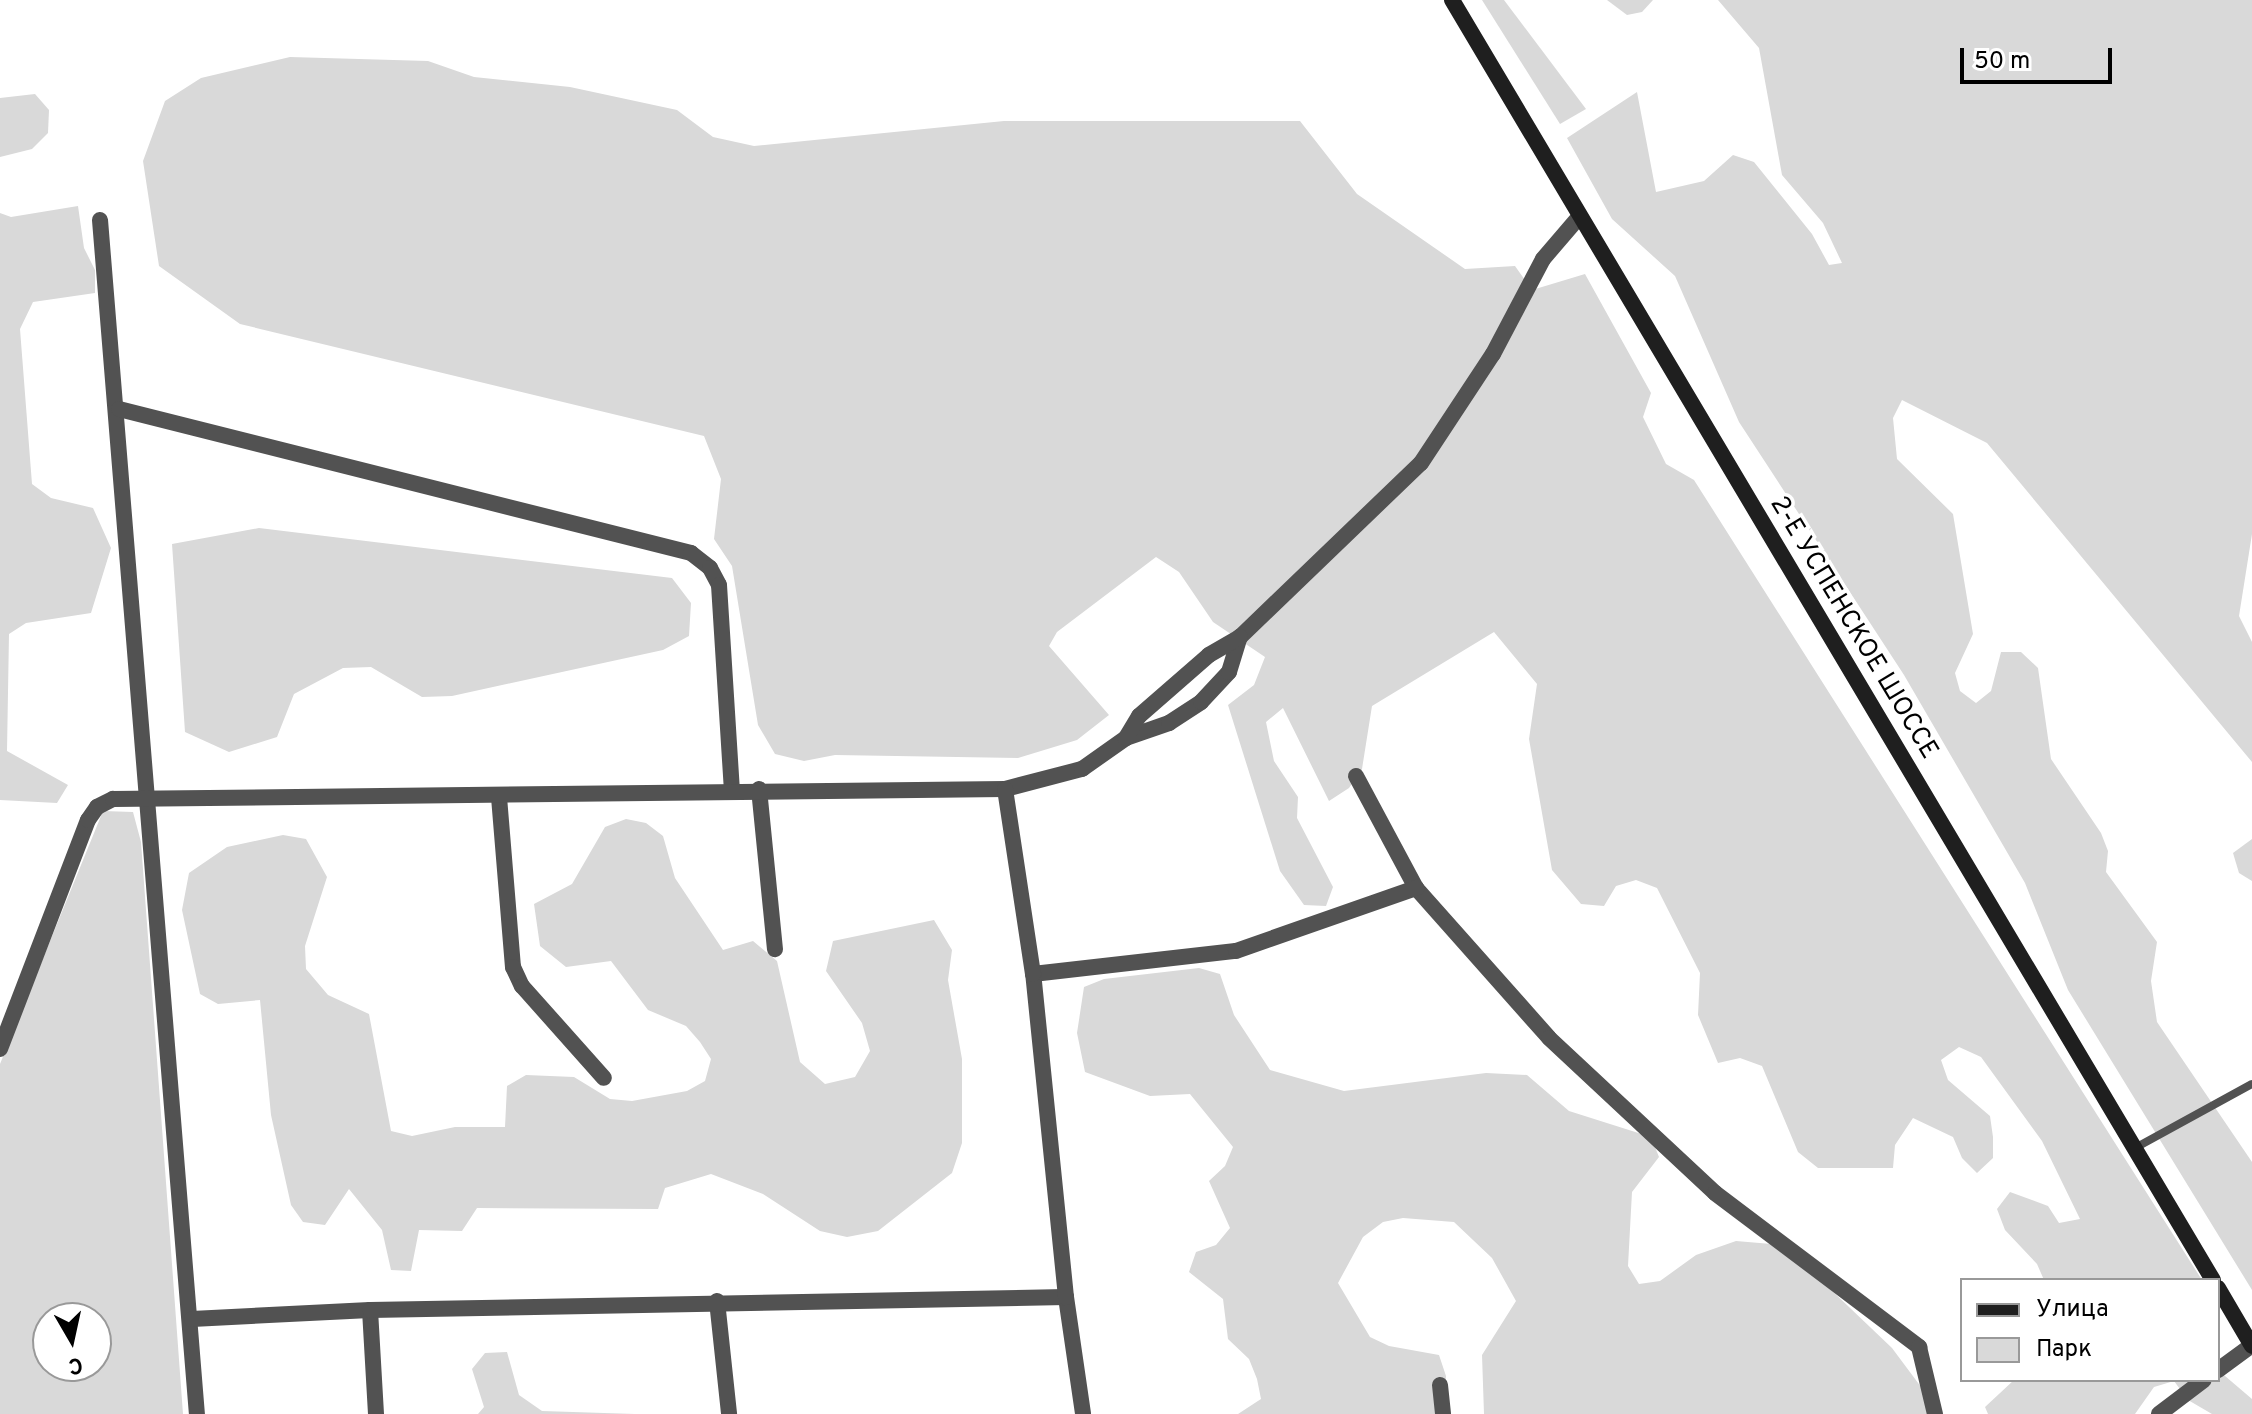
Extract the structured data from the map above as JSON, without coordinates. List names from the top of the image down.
{
  "streets": {
    "main road": ["2-Е УСПЕНСКОЕ ШОССЕ"]
  },
  "legend": ["Улица", "Парк"],
  "scale_bar": "50 m",
  "north": "bottom"
}
